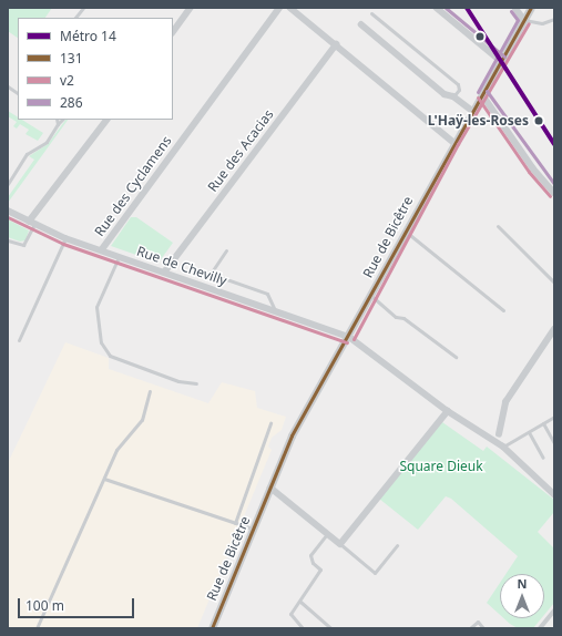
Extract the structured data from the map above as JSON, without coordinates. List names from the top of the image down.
{
  "streets": {
    "street": [
      "Rue des Acacias",
      "Rue des Cyclamens",
      "Rue de Bicêtre",
      "Rue de Chevilly"
    ]
  },
  "crossings": [
    ["Rue des Acacias", "Rue de Chevilly"],
    ["Rue des Cyclamens", "Rue de Chevilly"],
    ["Rue de Bicêtre", "Rue de Chevilly"]
  ],
  "parks": ["Square Dieuk"],
  "places": ["L'Haÿ-les-Roses"],
  "lines": [
    "metro line 14",
    "transit line 131",
    "transit line 286",
    "transit line v2"
  ],
  "legend": [
    "Métro 14",
    "131",
    "v2",
    "286"
  ],
  "scale_bar": "100 m",
  "north": "top"
}
